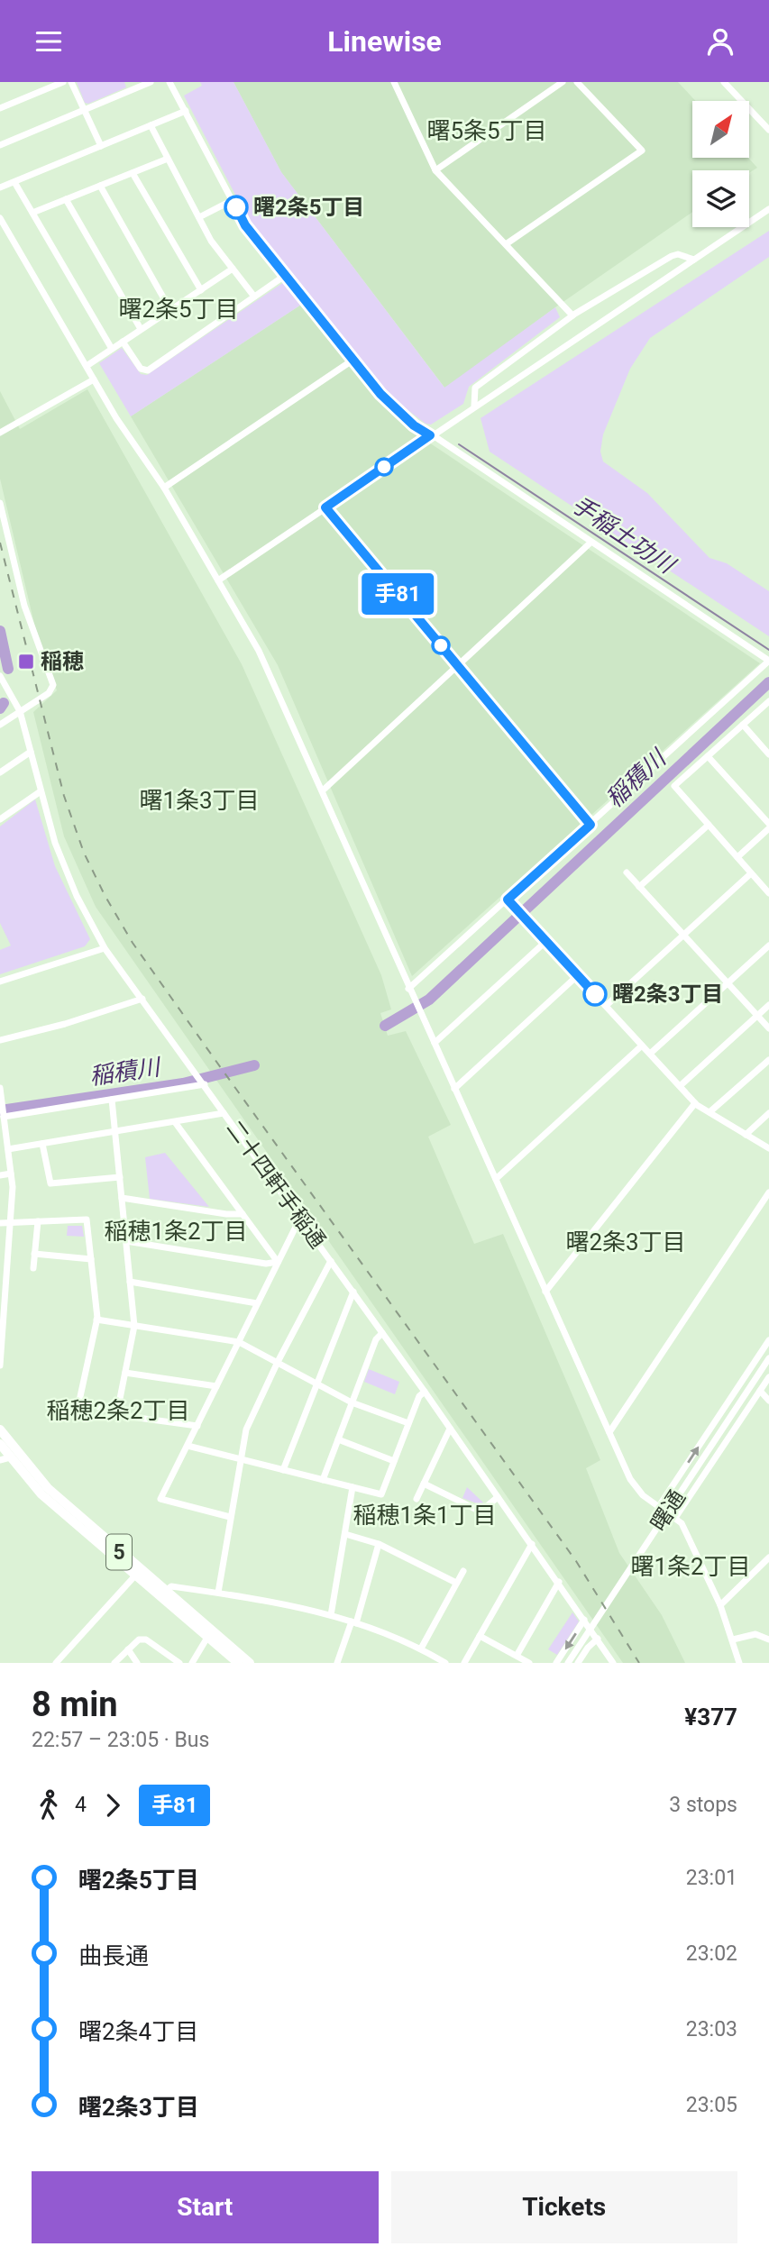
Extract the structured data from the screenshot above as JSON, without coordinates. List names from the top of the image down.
{
  "streets": {
    "highway": ["5"],
    "street": ["二十四軒手稲通", "曙通"]
  },
  "districts": [
    "曙5条5丁目",
    "曙2条5丁目",
    "曙1条3丁目",
    "稲穂1条2丁目",
    "曙2条3丁目",
    "稲穂2条2丁目",
    "稲穂1条1丁目",
    "曙1条2丁目"
  ],
  "water": ["手稲土功川", "稲積川"],
  "places": {
    "other": ["曙2条5丁目", "曙2条3丁目"],
    "transit": ["稲穂"]
  },
  "lines": ["bus line 手81"],
  "north": "top right",
  "page": {
    "header": "Linewise",
    "on_map": "手81",
    "heading": ["8 min", "22:57 – 23:05 · Bus", "¥377"],
    "legs": ["4", "手81", "3 stops"],
    "list": [
      {
        "name": "曙2条5丁目",
        "value": "23:01"
      },
      {
        "name": "曲長通",
        "value": "23:02"
      },
      {
        "name": "曙2条4丁目",
        "value": "23:03"
      },
      {
        "name": "曙2条3丁目",
        "value": "23:05"
      }
    ],
    "buttons": ["Start", "Tickets"]
  }
}
